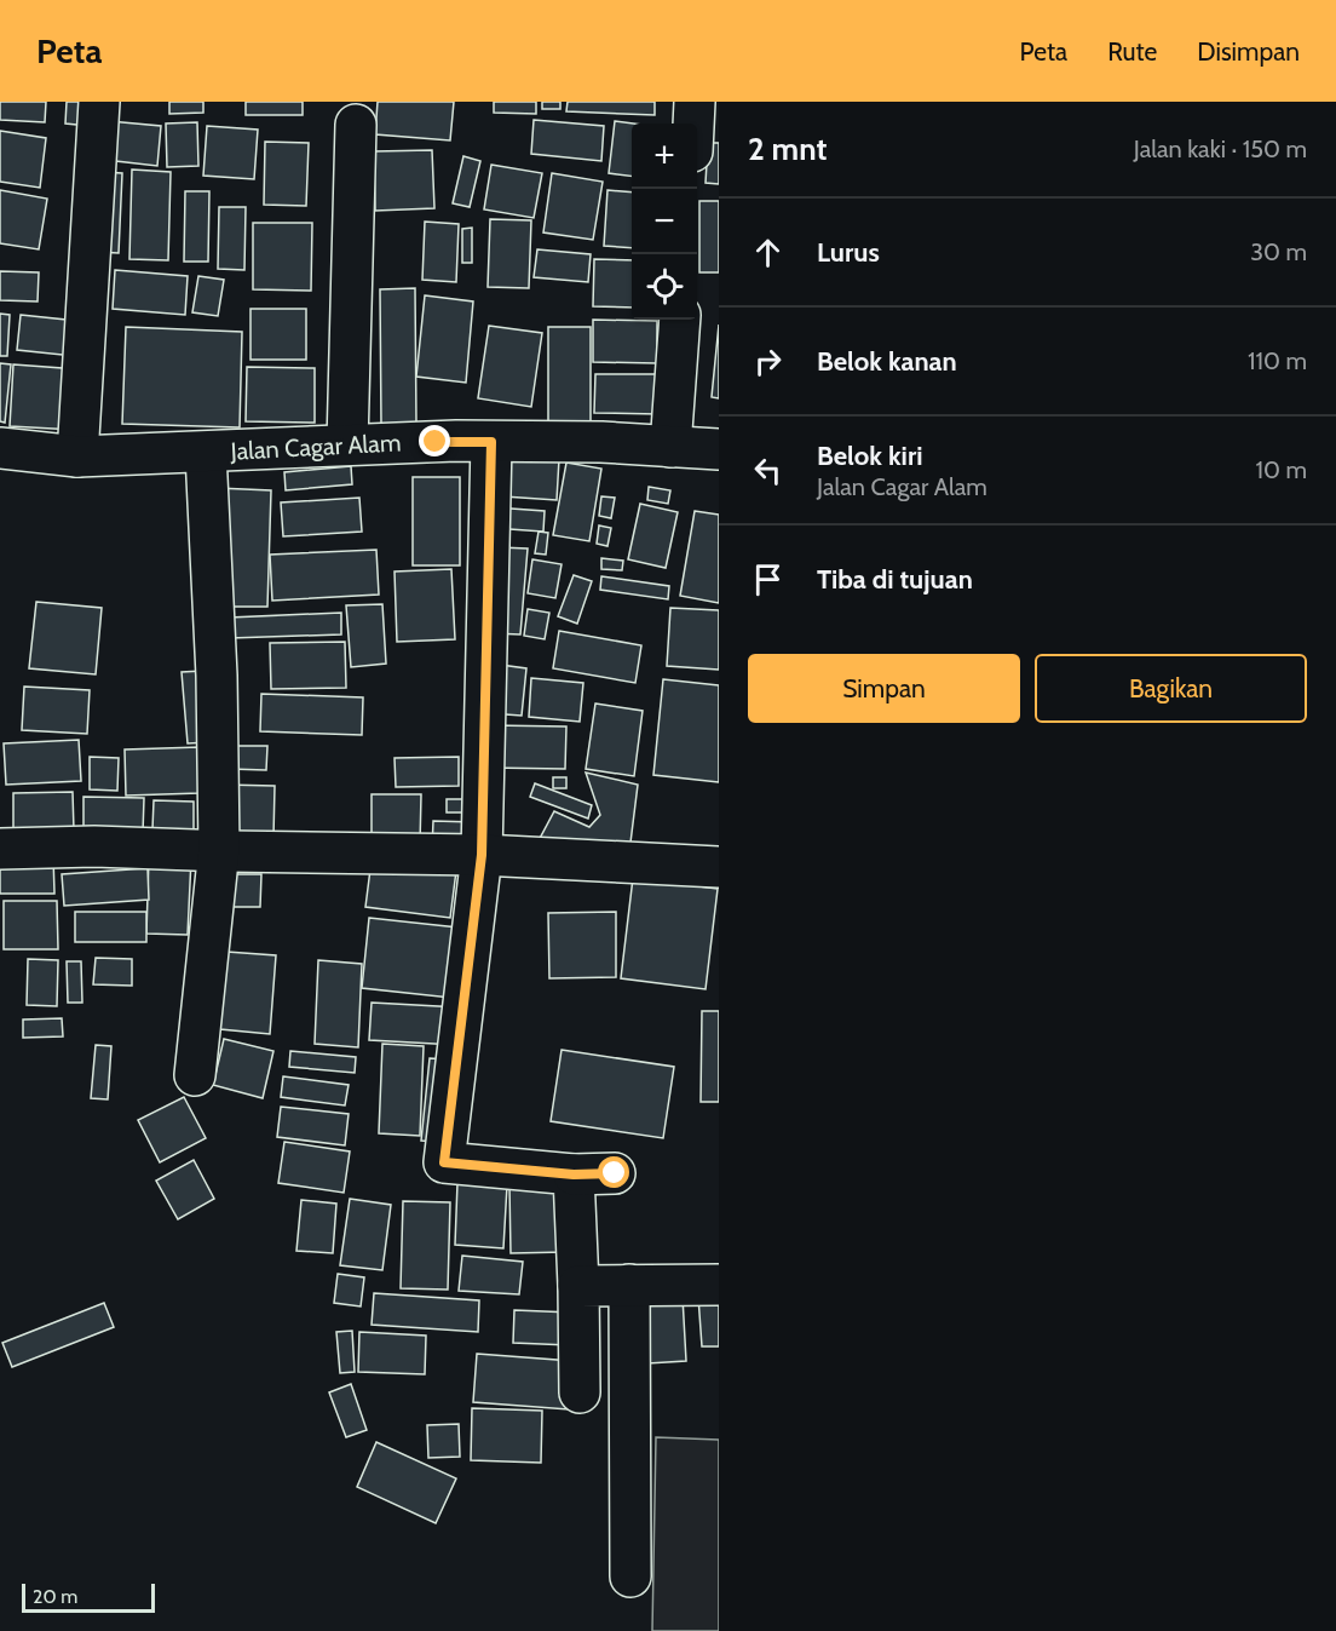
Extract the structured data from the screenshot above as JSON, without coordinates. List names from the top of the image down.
{
  "streets": {
    "street": ["Jalan Cagar Alam"]
  },
  "scale_bar": "20 m",
  "page": {
    "header": "Peta",
    "nav": ["Peta", "Rute", "Disimpan"],
    "heading": ["2 mnt", "Jalan kaki · 150 m"],
    "map_buttons": ["+", "−"],
    "list": [
      ["Lurus", "30 m"],
      ["Belok kanan", "110 m"],
      ["Belok kiri", "Jalan Cagar Alam", "10 m"],
      "Tiba di tujuan"
    ],
    "buttons": ["Simpan", "Bagikan"],
    "scale": "20 m"
  }
}
